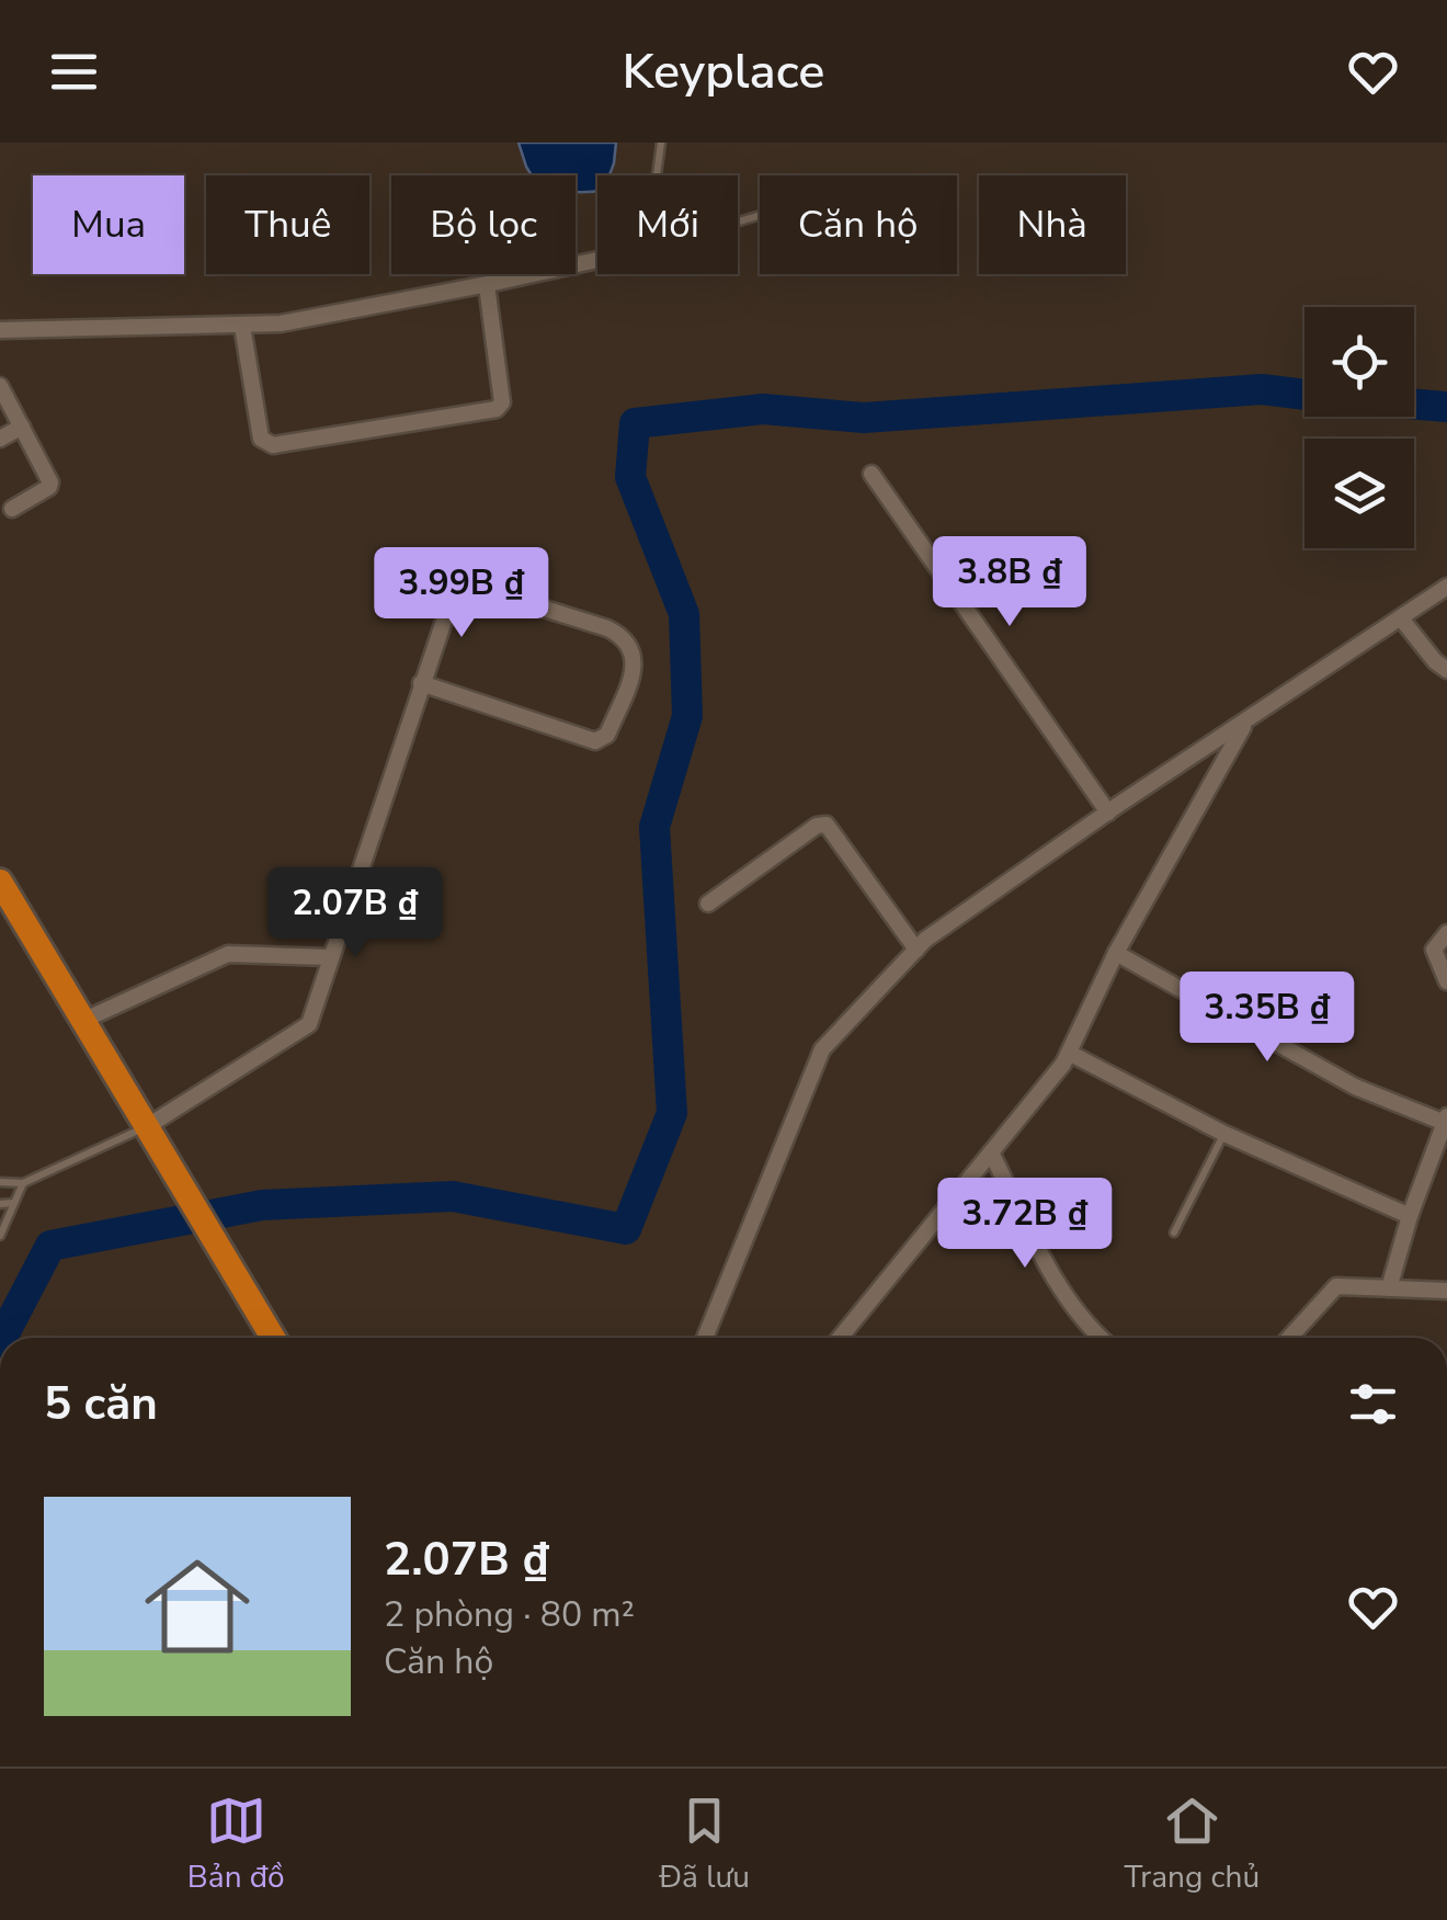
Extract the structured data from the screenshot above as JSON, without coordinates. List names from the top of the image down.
{
  "page": {
    "header": "Keyplace",
    "chip": [
      "Mua",
      "Thuê",
      "Bộ lọc",
      "Mới",
      "Căn hộ",
      "Nhà"
    ],
    "price": [
      "3.8B ₫",
      "3.99B ₫",
      "2.07B ₫",
      "3.35B ₫",
      "3.72B ₫"
    ],
    "heading": "5 căn",
    "list": [
      {
        "name": "2.07B ₫",
        "note": "2 phòng · 80 m² · Căn hộ"
      }
    ],
    "tabs": ["Bản đồ", "Đã lưu", "Trang chủ"]
  }
}
